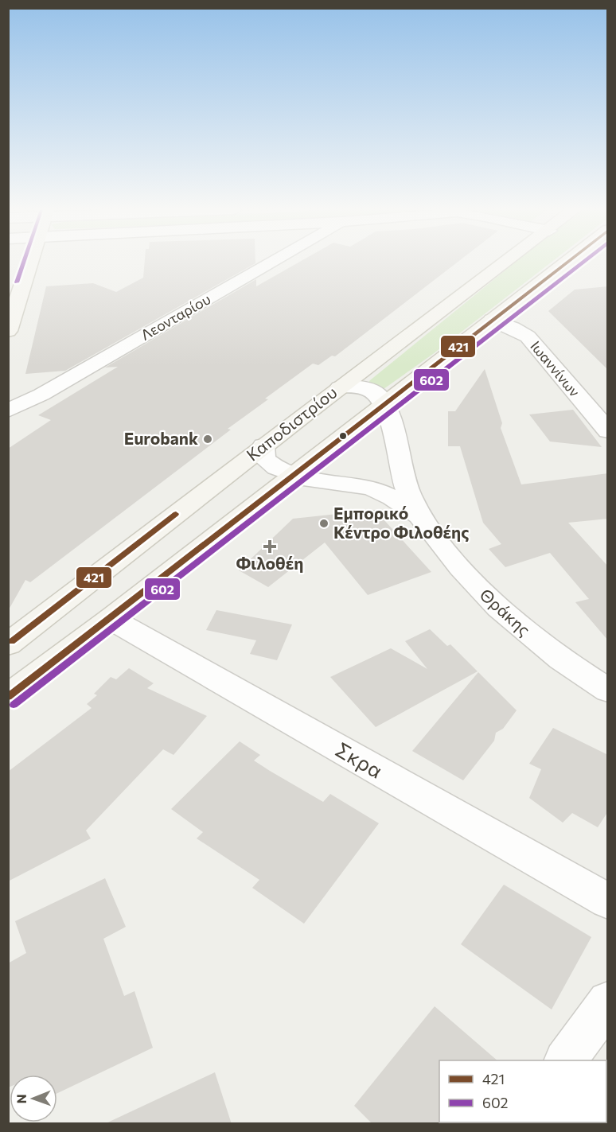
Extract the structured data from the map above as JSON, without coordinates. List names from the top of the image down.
{
  "streets": {
    "main road": ["Καποδιστρίου"],
    "street": [
      "Λεονταρίου",
      "Ιωαννίνων",
      "Θράκης",
      "Σκρα"
    ]
  },
  "crossings": [
    ["Καποδιστρίου", "Θράκης"]
  ],
  "places": {
    "other": ["Eurobank", "Εμπορικό Κέντρο Φιλοθέης"],
    "health": ["Φιλοθέη"]
  },
  "lines": ["transit line 421", "transit line 602"],
  "legend": ["421", "602"],
  "north": "left"
}
